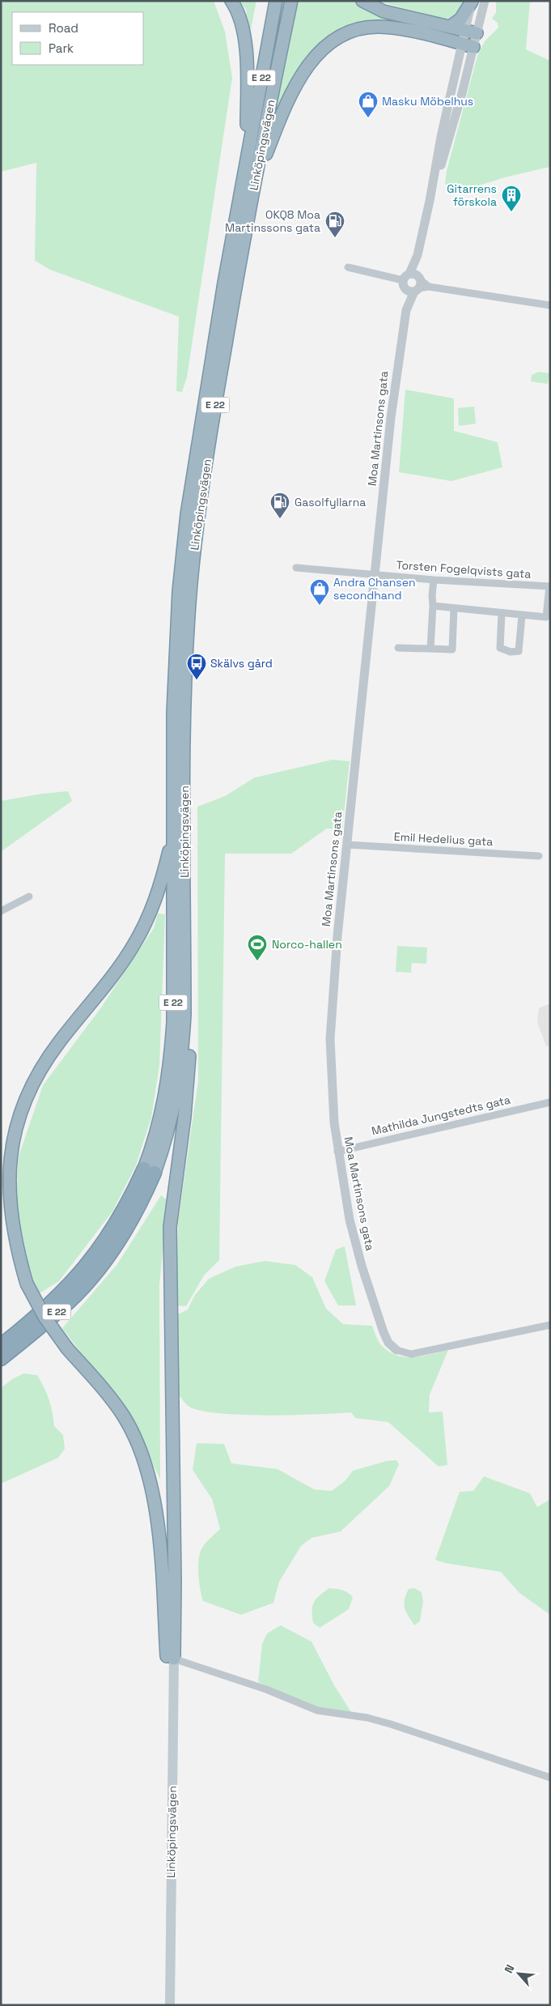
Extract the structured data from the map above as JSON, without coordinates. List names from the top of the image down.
{
  "streets": {
    "highway": ["E 22", "Linköpingsvägen"],
    "street": [
      "Moa Martinsons gata",
      "Torsten Fogelqvists gata",
      "Emil Hedelius gata",
      "Mathilda Jungstedts gata"
    ]
  },
  "crossings": [
    ["E 22", "Linköpingsvägen"],
    ["Moa Martinsons gata", "Torsten Fogelqvists gata"],
    ["Moa Martinsons gata", "Emil Hedelius gata"],
    ["Moa Martinsons gata", "Mathilda Jungstedts gata"]
  ],
  "places": {
    "shop": ["Masku Möbelhus", "Andra Chansen secondhand"],
    "building": ["Gitarrens förskola"],
    "fuel station": ["OKQ8 Moa Martinssons gata", "Gasolfyllarna"],
    "bus stop": ["Skälvs gård"],
    "sports": ["Norco-hallen"]
  },
  "legend": ["Road", "Park"],
  "north": "top left"
}
